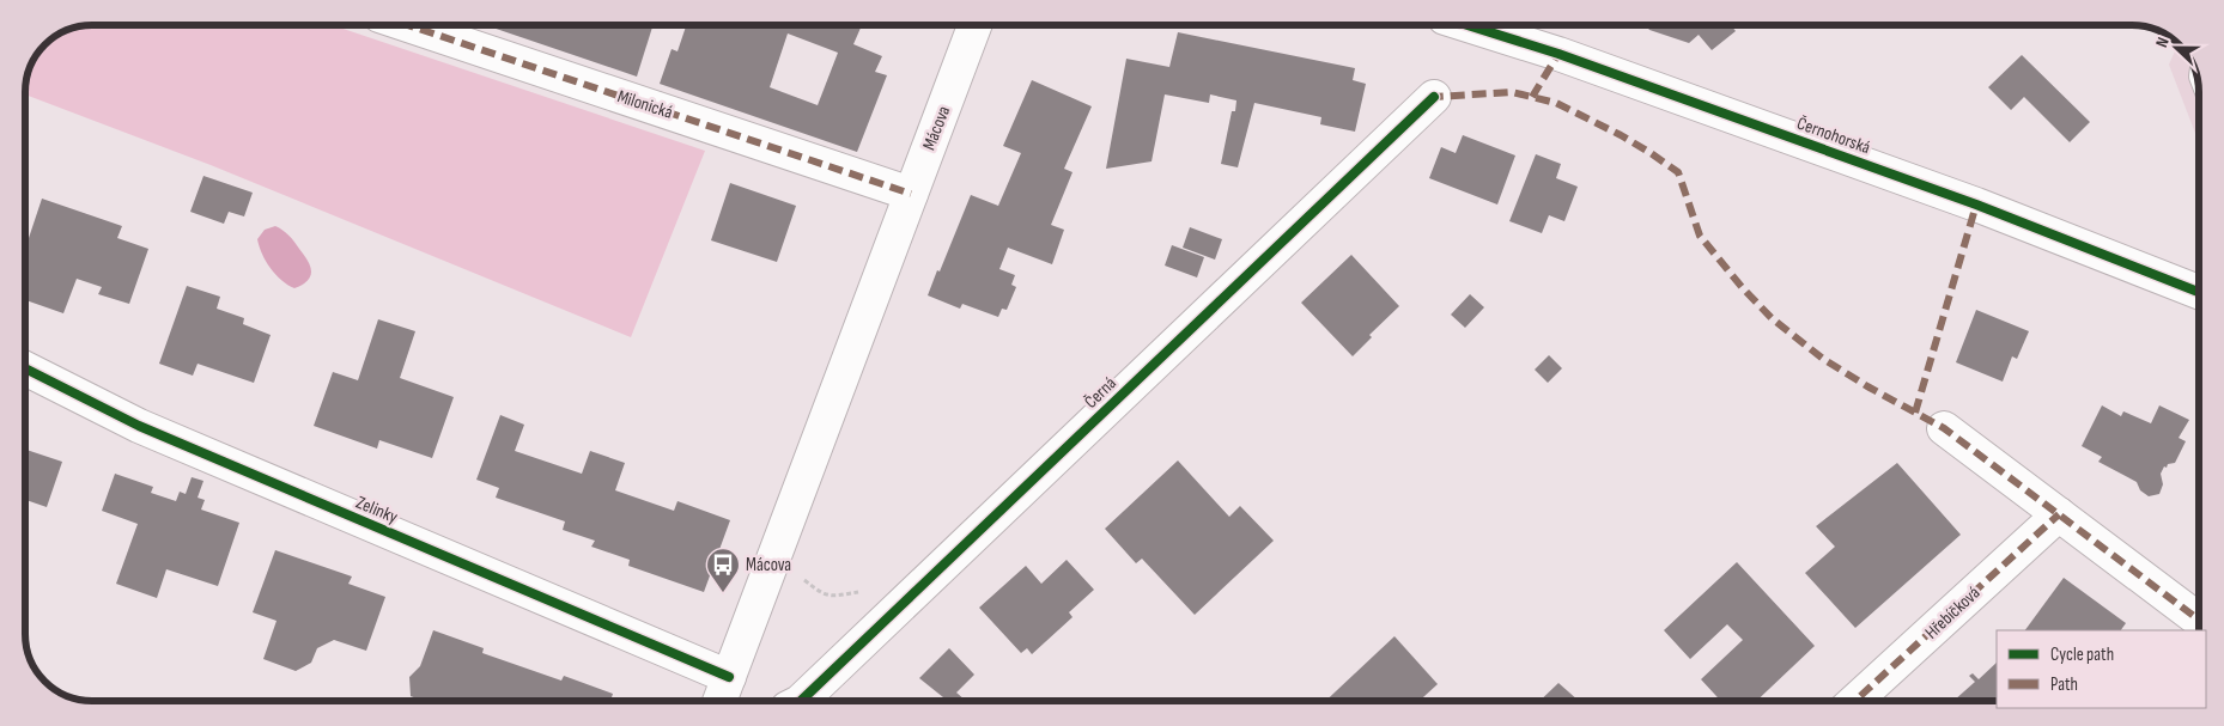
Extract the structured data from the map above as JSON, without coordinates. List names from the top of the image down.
{
  "streets": {
    "street": [
      "Milonická",
      "Mácova",
      "Černohorská",
      "Černá",
      "Zelinky",
      "Hřebíčková"
    ]
  },
  "crossings": [
    ["Milonická", "Mácova"],
    ["Mácova", "Zelinky"]
  ],
  "places": {
    "bus stop": ["Mácova"]
  },
  "legend": ["Cycle path", "Path"],
  "north": "left"
}
